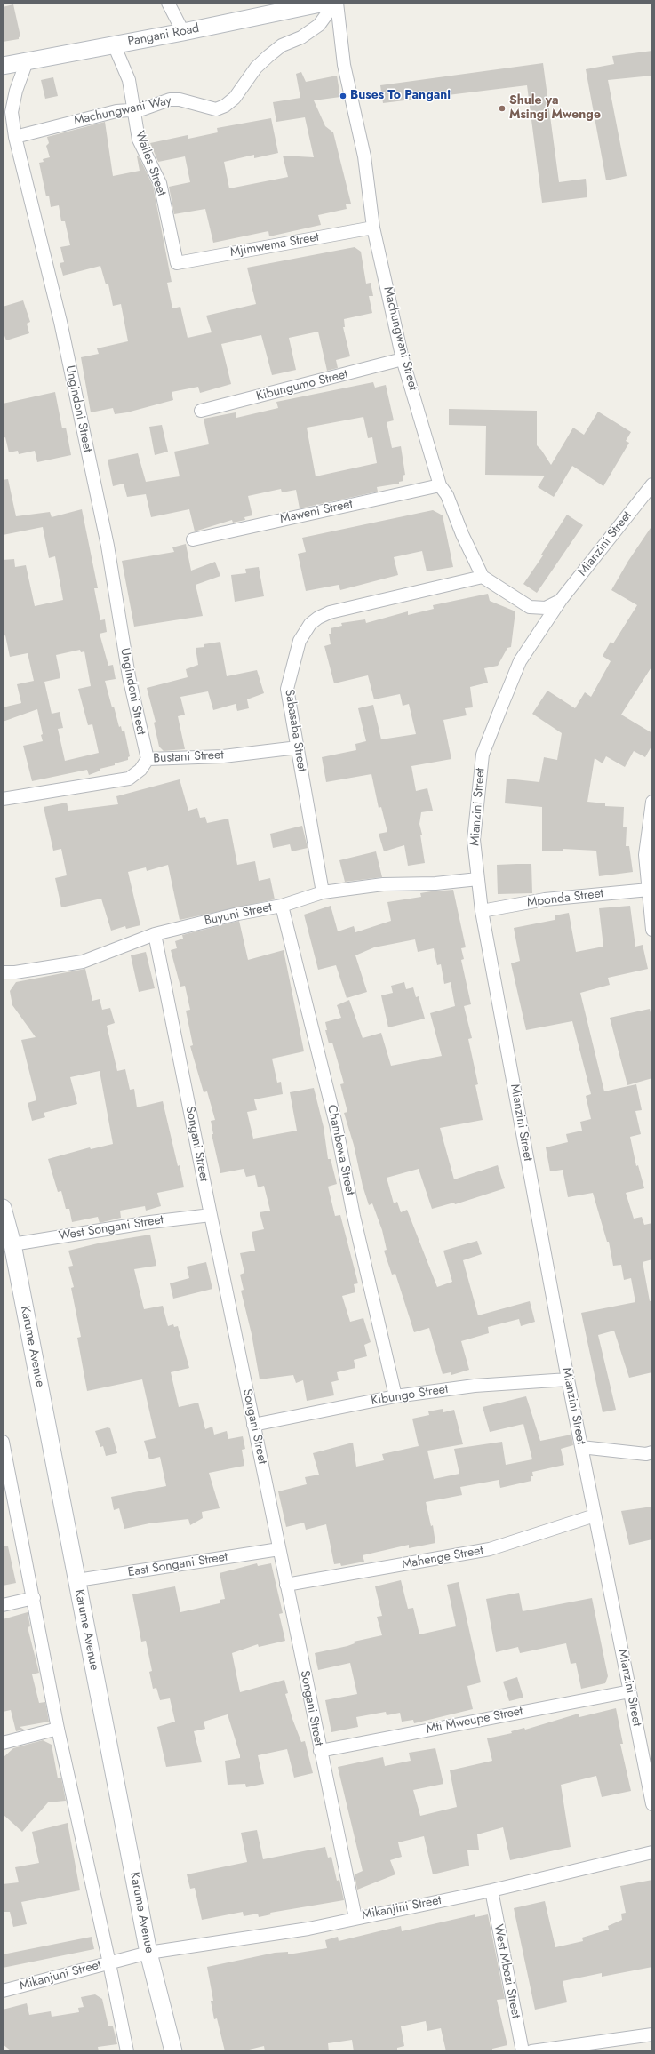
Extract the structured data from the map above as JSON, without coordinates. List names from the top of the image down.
{
  "streets": {
    "main road": ["Pangani Road", "Karume Avenue"],
    "street": [
      "Machungwani Way",
      "Wailes Street",
      "Mjimwema Street",
      "Machungwani Street",
      "Kibungumo Street",
      "Ungindoni Street",
      "Maweni Street",
      "Mianzini Street",
      "Sabasaba Street",
      "Bustani Street",
      "Mponda Street",
      "Buyuni Street",
      "Songani Street",
      "Chambewa Street",
      "West Songani Street",
      "Kibungo Street",
      "Mahenge Street",
      "East Songani Street",
      "Mti Mweupe Street",
      "Mikanjini Street",
      "West Mbezi Street",
      "Mikanjuni Street"
    ]
  },
  "crossings": [
    ["Pangani Road", "Wailes Street"],
    ["Pangani Road", "Ungindoni Street"],
    ["Machungwani Way", "Wailes Street"],
    ["Machungwani Way", "Machungwani Street"],
    ["Machungwani Way", "Ungindoni Street"],
    ["Wailes Street", "Mjimwema Street"],
    ["Mjimwema Street", "Machungwani Street"],
    ["Machungwani Street", "Kibungumo Street"],
    ["Machungwani Street", "Maweni Street"],
    ["Machungwani Street", "Sabasaba Street"],
    ["Ungindoni Street", "Bustani Street"],
    ["Mianzini Street", "Mponda Street"],
    ["Mianzini Street", "Buyuni Street"],
    ["Mianzini Street", "Kibungo Street"],
    ["Mianzini Street", "Mahenge Street"],
    ["Mianzini Street", "Mti Mweupe Street"],
    ["Sabasaba Street", "Bustani Street"],
    ["Sabasaba Street", "Buyuni Street"],
    ["Buyuni Street", "Songani Street"],
    ["Buyuni Street", "Chambewa Street"],
    ["Songani Street", "West Songani Street"],
    ["Songani Street", "Kibungo Street"],
    ["Songani Street", "Mahenge Street"],
    ["Songani Street", "East Songani Street"],
    ["Songani Street", "Mti Mweupe Street"],
    ["Songani Street", "Mikanjini Street"],
    ["Chambewa Street", "Kibungo Street"],
    ["West Songani Street", "Karume Avenue"],
    ["Karume Avenue", "East Songani Street"],
    ["Karume Avenue", "Mikanjini Street"],
    ["Mikanjini Street", "West Mbezi Street"],
    ["Mikanjini Street", "Mikanjuni Street"]
  ],
  "places": ["Buses To Pangani", "Shule ya Msingi Mwenge"]
}
